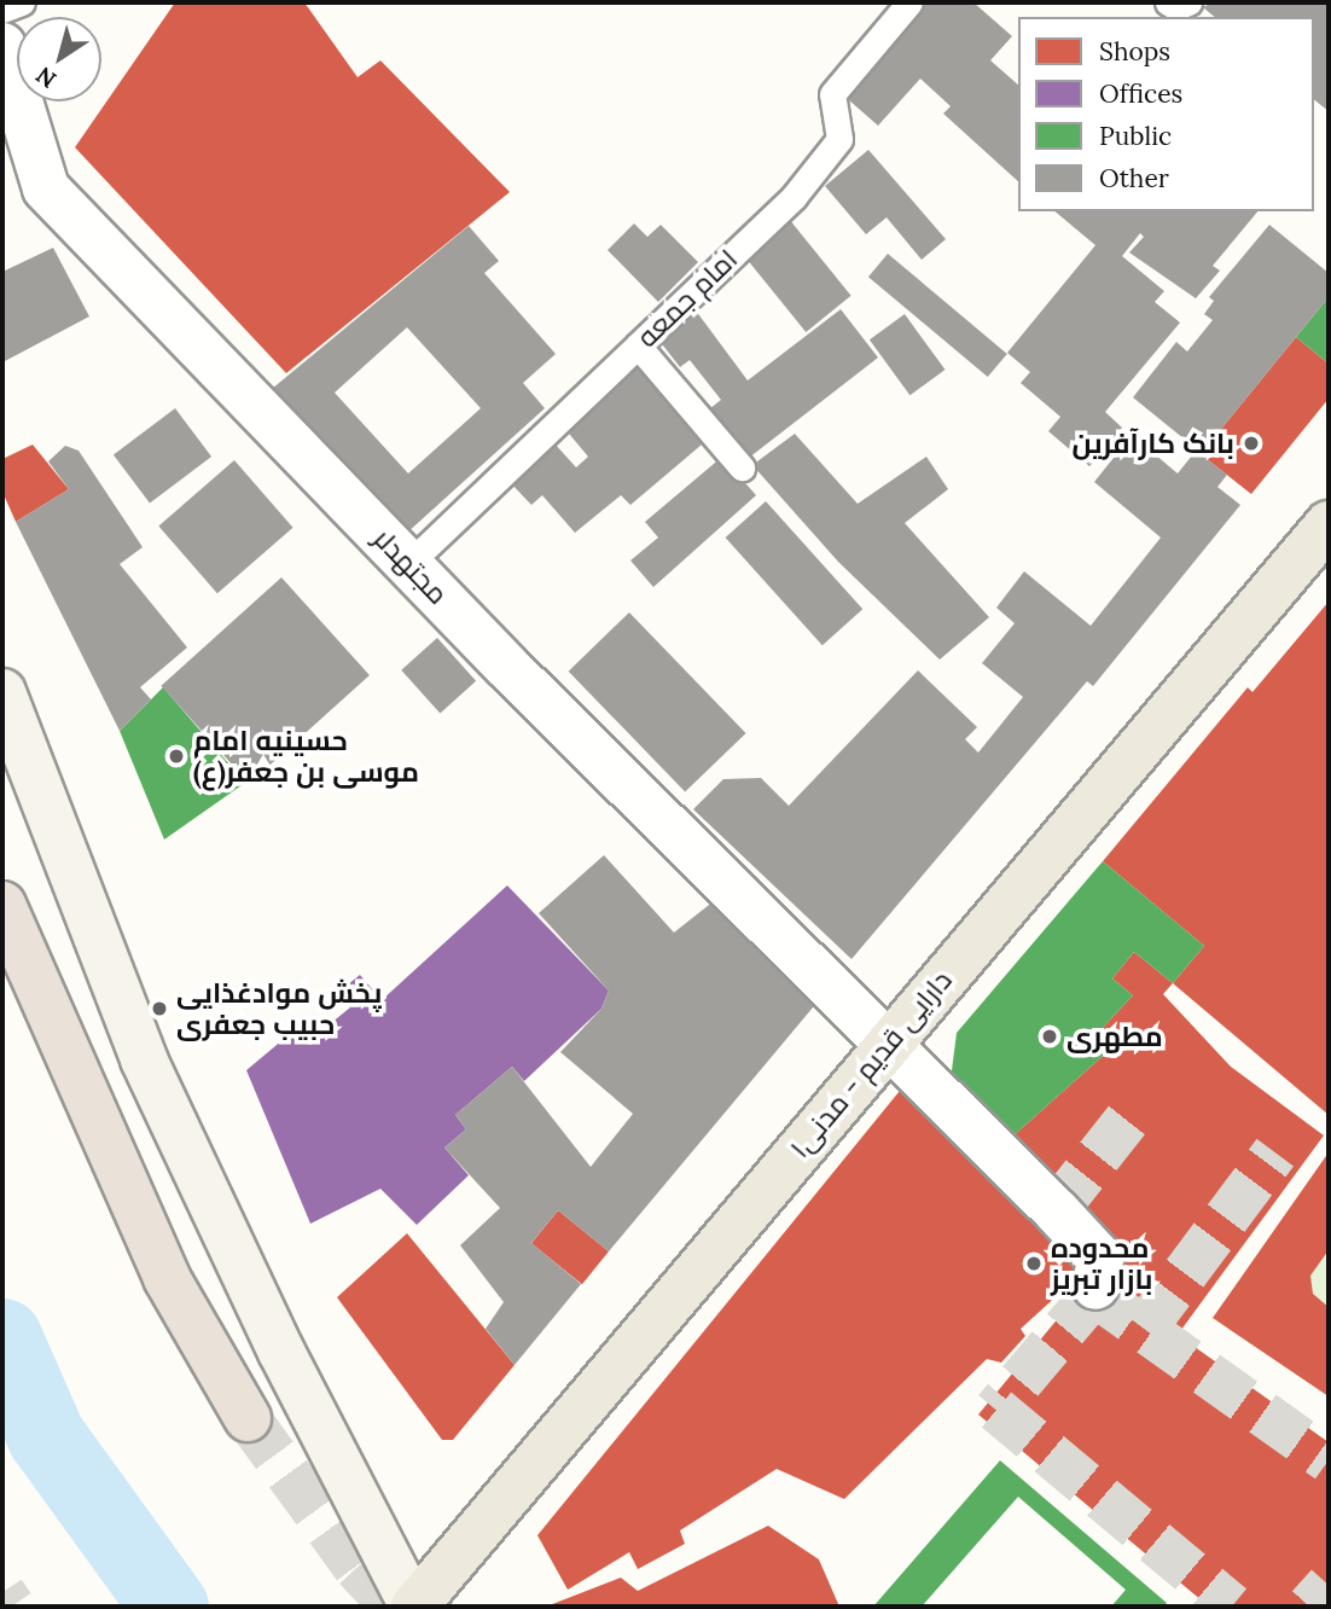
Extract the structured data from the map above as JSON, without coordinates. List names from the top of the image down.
{
  "streets": {
    "main road": ["دارایی قدیم - مدنی۱"],
    "street": ["مجتهدلر"],
    "lane": ["امام جمعه"]
  },
  "crossings": [
    ["امام جمعه", "مجتهدلر"],
    ["مجتهدلر", "دارایی قدیم - مدنی۱"]
  ],
  "places": [
    "بانک کارآفرین",
    "حسینیه امام موسی بن جعفر(ع)",
    "پخش موادغذایی حبیب جعفری",
    "مطهری",
    "محدوده بازار تبریز"
  ],
  "legend": [
    "Shops",
    "Offices",
    "Public",
    "Other"
  ],
  "north": "bottom left"
}
